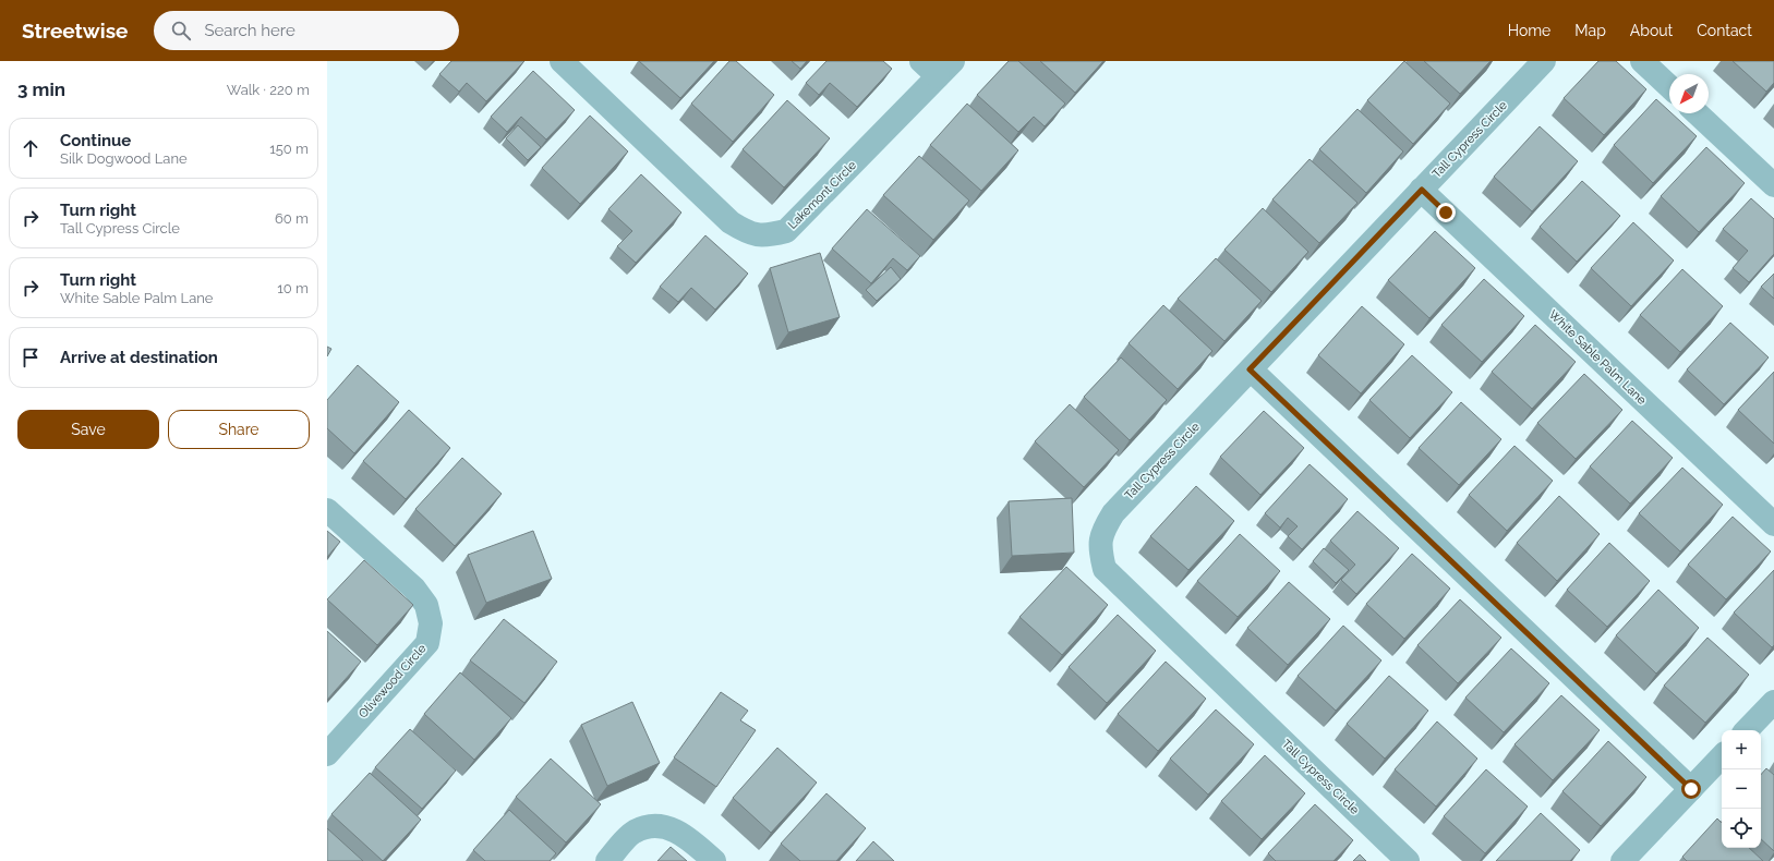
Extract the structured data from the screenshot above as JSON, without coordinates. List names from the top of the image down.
{
  "streets": {
    "street": [
      "Tall Cypress Circle",
      "Lakemont Circle",
      "White Sable Palm Lane",
      "Olivewood Circle"
    ]
  },
  "crossings": [
    ["Tall Cypress Circle", "White Sable Palm Lane"]
  ],
  "north": "bottom left",
  "page": {
    "header": "Streetwise",
    "search": "Search here",
    "nav": [
      "Home",
      "Map",
      "About",
      "Contact"
    ],
    "heading": ["3 min", "Walk · 220 m"],
    "list": [
      ["Continue", "Silk Dogwood Lane", "150 m"],
      ["Turn right", "Tall Cypress Circle", "60 m"],
      ["Turn right", "White Sable Palm Lane", "10 m"],
      "Arrive at destination"
    ],
    "buttons": ["Save", "Share"],
    "map_buttons": ["+", "−"]
  }
}
